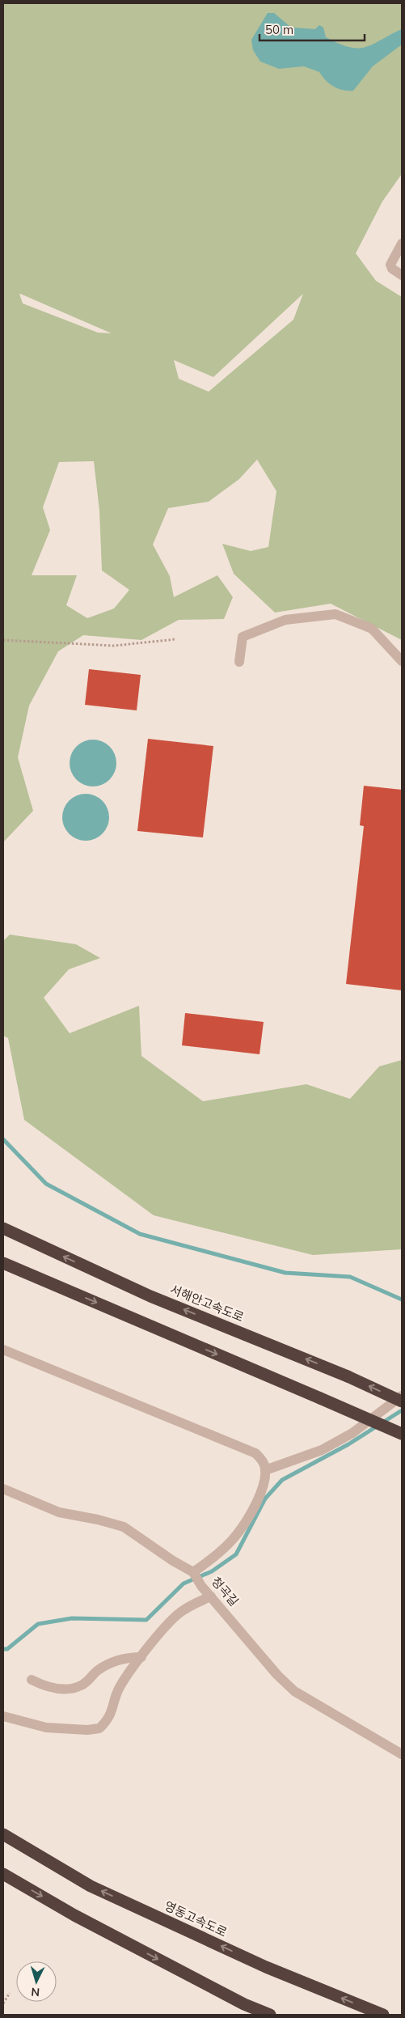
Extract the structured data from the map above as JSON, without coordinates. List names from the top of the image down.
{
  "streets": {
    "highway": ["서해안고속도로", "영동고속도로"],
    "street": ["청곡길"]
  },
  "scale_bar": "50 m",
  "north": "bottom"
}
